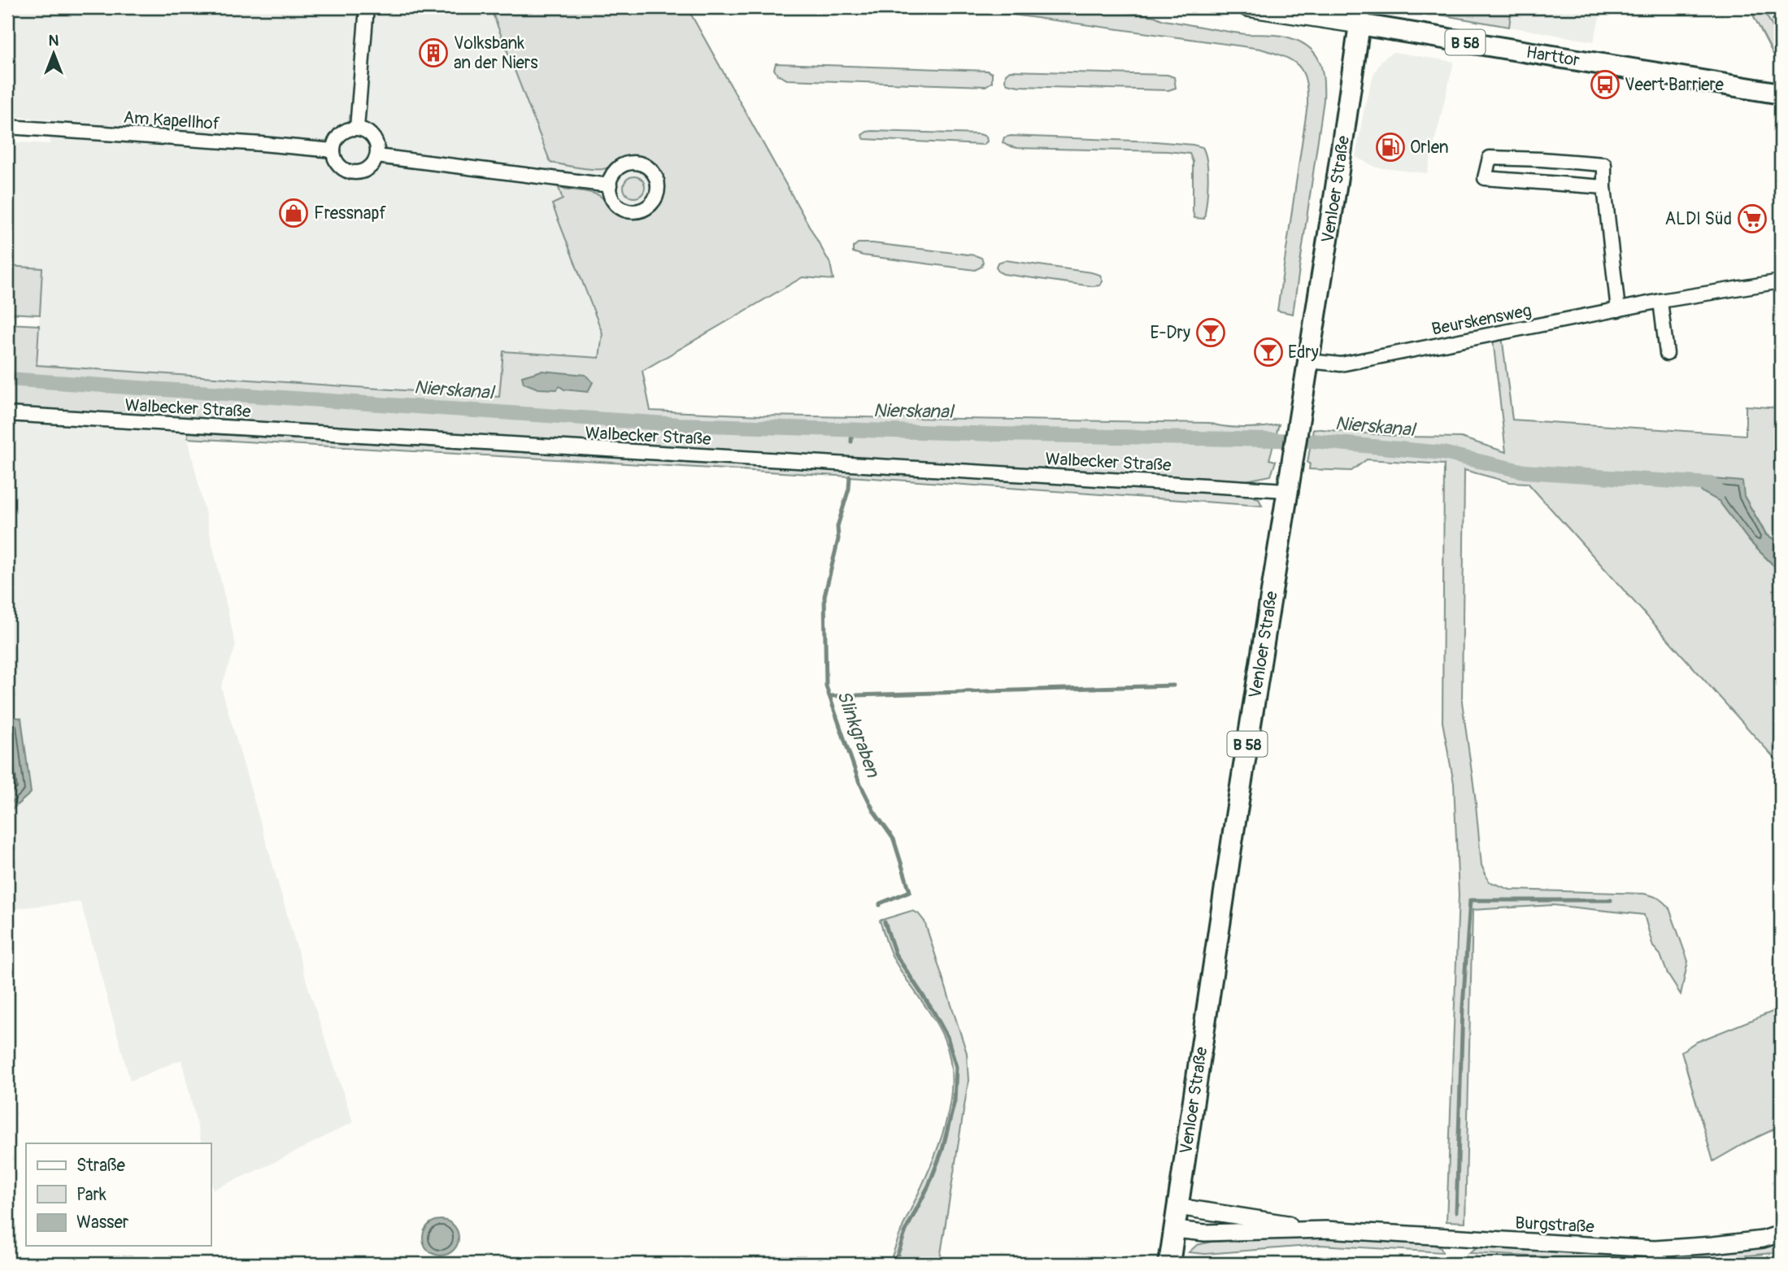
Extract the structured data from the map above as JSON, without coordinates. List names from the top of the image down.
{
  "streets": {
    "main road": ["B 58", "Harttor", "Venloer Straße"],
    "street": [
      "Am Kapellhof",
      "Beurskensweg",
      "Walbecker Straße",
      "Burgstraße"
    ]
  },
  "crossings": [
    ["Harttor", "Venloer Straße"],
    ["Venloer Straße", "Beurskensweg"],
    ["Venloer Straße", "Walbecker Straße"],
    ["Venloer Straße", "Burgstraße"]
  ],
  "water": ["Nierskanal", "Slinkgraben"],
  "places": {
    "building": ["Volksbank an der Niers"],
    "bus stop": ["Veert Barriere"],
    "fuel station": ["Orlen"],
    "shop": ["Fressnapf"],
    "supermarket": ["ALDI Süd"],
    "bar": ["E-Dry", "Edry"]
  },
  "legend": ["Straße", "Park", "Wasser"],
  "north": "top"
}
